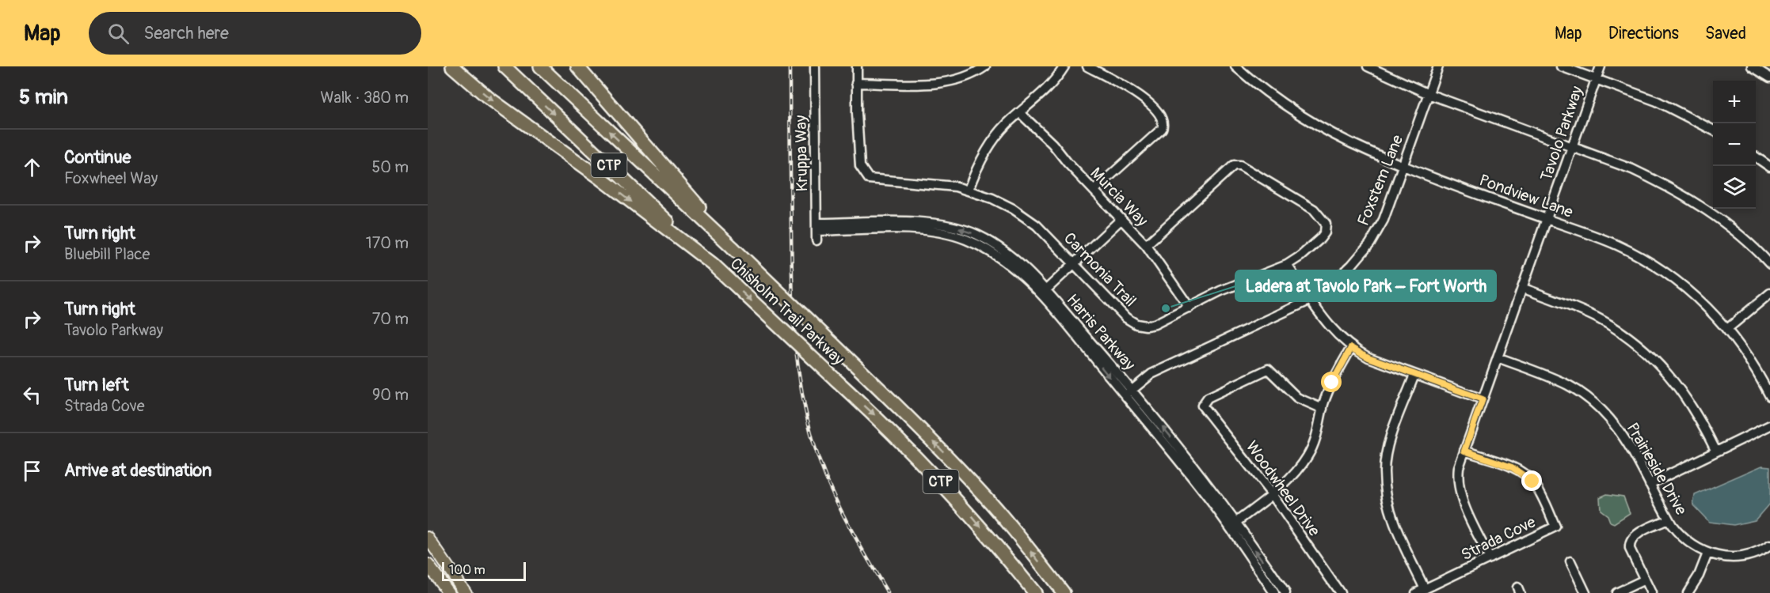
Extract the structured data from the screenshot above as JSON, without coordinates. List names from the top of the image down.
{
  "streets": {
    "highway": ["CTP", "Chisholm Trail Parkway"],
    "street": [
      "Tavolo Parkway",
      "Kruppa Way",
      "Foxstem Lane",
      "Pondview Lane",
      "Murcia Way",
      "Carmonia Trail",
      "Harris Parkway",
      "Prairieside Drive",
      "Woodwheel Drive",
      "Strada Cove"
    ]
  },
  "crossings": [
    ["Tavolo Parkway", "Pondview Lane"],
    ["Tavolo Parkway", "Prairieside Drive"],
    ["Tavolo Parkway", "Strada Cove"],
    ["Kruppa Way", "Harris Parkway"],
    ["Foxstem Lane", "Pondview Lane"],
    ["Foxstem Lane", "Harris Parkway"],
    ["Murcia Way", "Carmonia Trail"]
  ],
  "places": ["Ladera at Tavolo Park – Fort Worth"],
  "scale_bar": "100 m",
  "page": {
    "header": "Map",
    "search": "Search here",
    "nav": ["Map", "Directions", "Saved"],
    "heading": ["5 min", "Walk · 380 m"],
    "map_buttons": ["+", "−"],
    "list": [
      ["Continue", "Foxwheel Way", "50 m"],
      ["Turn right", "Bluebill Place", "170 m"],
      ["Turn right", "Tavolo Parkway", "70 m"],
      ["Turn left", "Strada Cove", "90 m"],
      "Arrive at destination"
    ],
    "scale": "100 m"
  }
}
